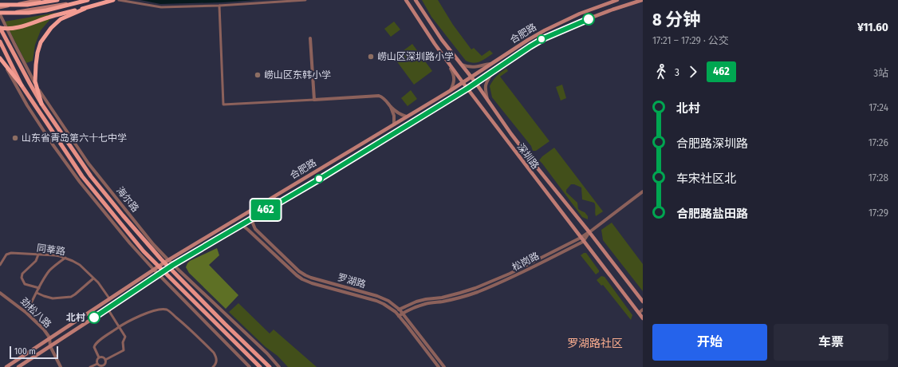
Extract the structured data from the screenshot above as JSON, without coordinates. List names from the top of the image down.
{
  "streets": {
    "main road": ["合肥路", "深圳路", "海尔路"],
    "street": [
      "同莘路",
      "松岗路",
      "罗湖路",
      "劲松八路"
    ]
  },
  "crossings": [
    ["合肥路", "深圳路"],
    ["合肥路", "海尔路"],
    ["合肥路", "同莘路"],
    ["合肥路", "罗湖路"],
    ["合肥路", "劲松八路"],
    ["深圳路", "松岗路"],
    ["松岗路", "罗湖路"]
  ],
  "districts": ["罗湖路社区"],
  "places": [
    "崂山区深圳路小学",
    "崂山区东韩小学",
    "山东省青岛第六十七中学",
    "北村"
  ],
  "lines": ["bus line 462"],
  "scale_bar": "100 m",
  "page": {
    "on_map": "462",
    "heading": ["8 分钟", "17:21 – 17:29 · 公交", "¥11.60"],
    "legs": ["3", "462", "3站"],
    "list": [
      {
        "name": "北村",
        "value": "17:24"
      },
      {
        "name": "合肥路深圳路",
        "value": "17:26"
      },
      {
        "name": "车宋社区北",
        "value": "17:28"
      },
      {
        "name": "合肥路盐田路",
        "value": "17:29"
      }
    ],
    "buttons": ["开始", "车票"],
    "scale": "100 m"
  }
}
